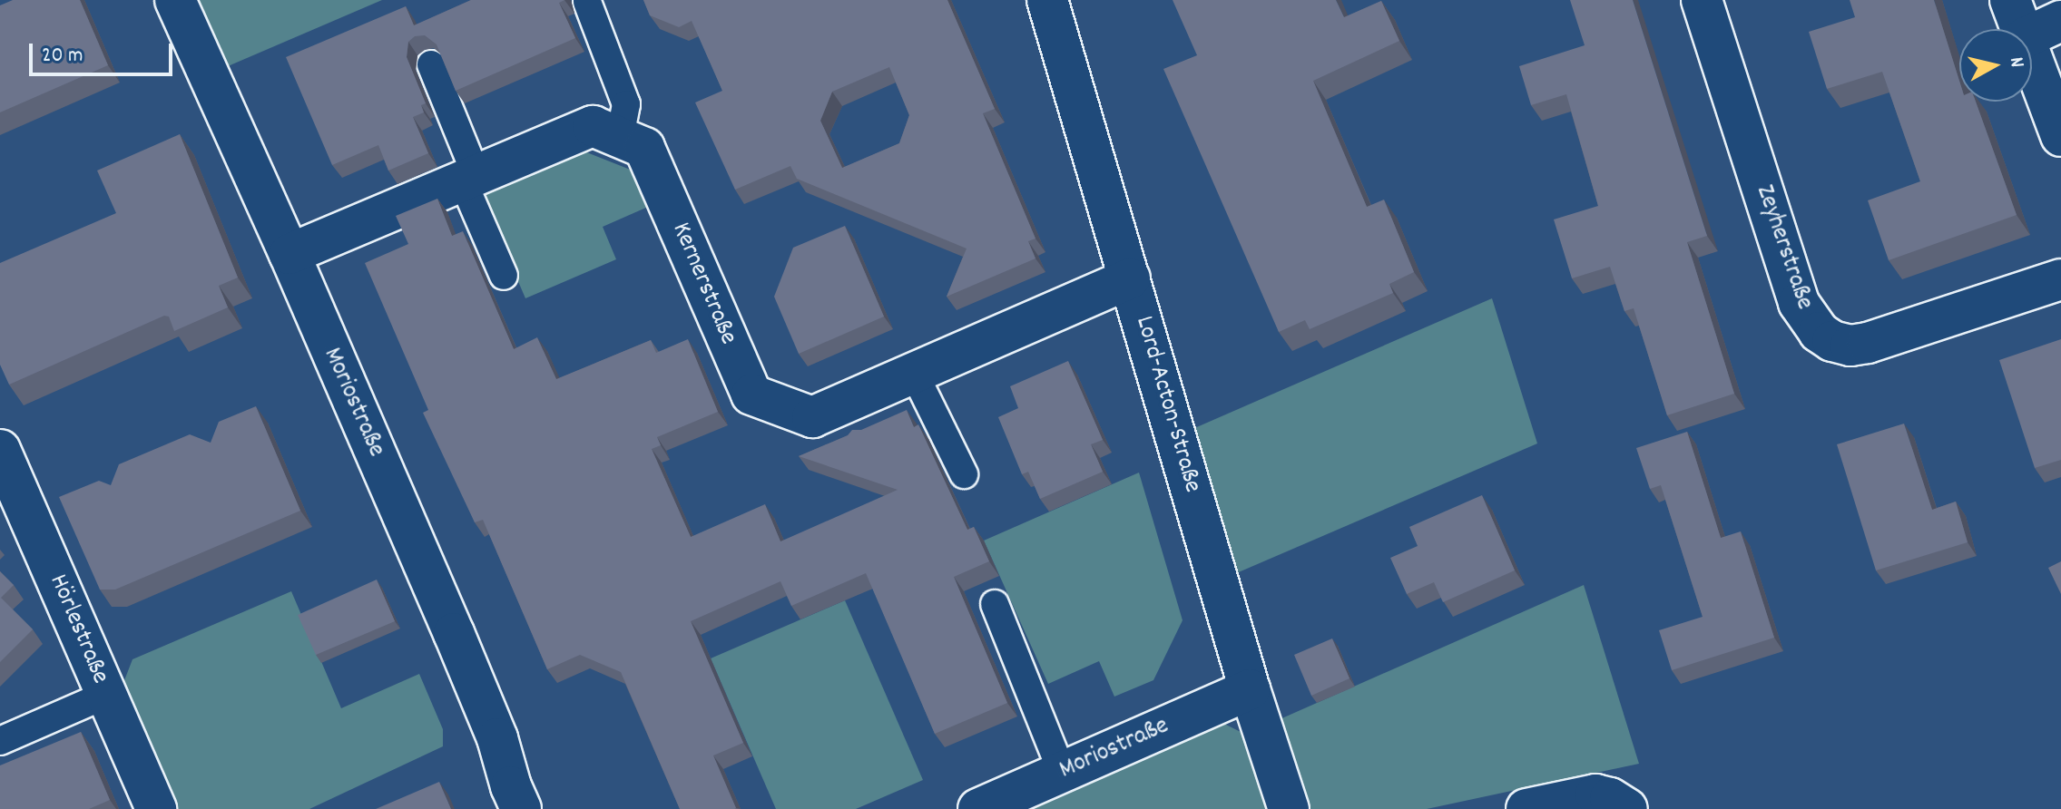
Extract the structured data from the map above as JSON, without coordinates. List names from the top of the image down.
{
  "streets": {
    "street": [
      "Zeyherstraße",
      "Kernerstraße",
      "Moriostraße",
      "Lord-Acton-Straße",
      "Hörlestraße"
    ]
  },
  "crossings": [
    ["Kernerstraße", "Moriostraße"],
    ["Kernerstraße", "Lord-Acton-Straße"],
    ["Moriostraße", "Lord-Acton-Straße"]
  ],
  "scale_bar": "20 m",
  "north": "right"
}
